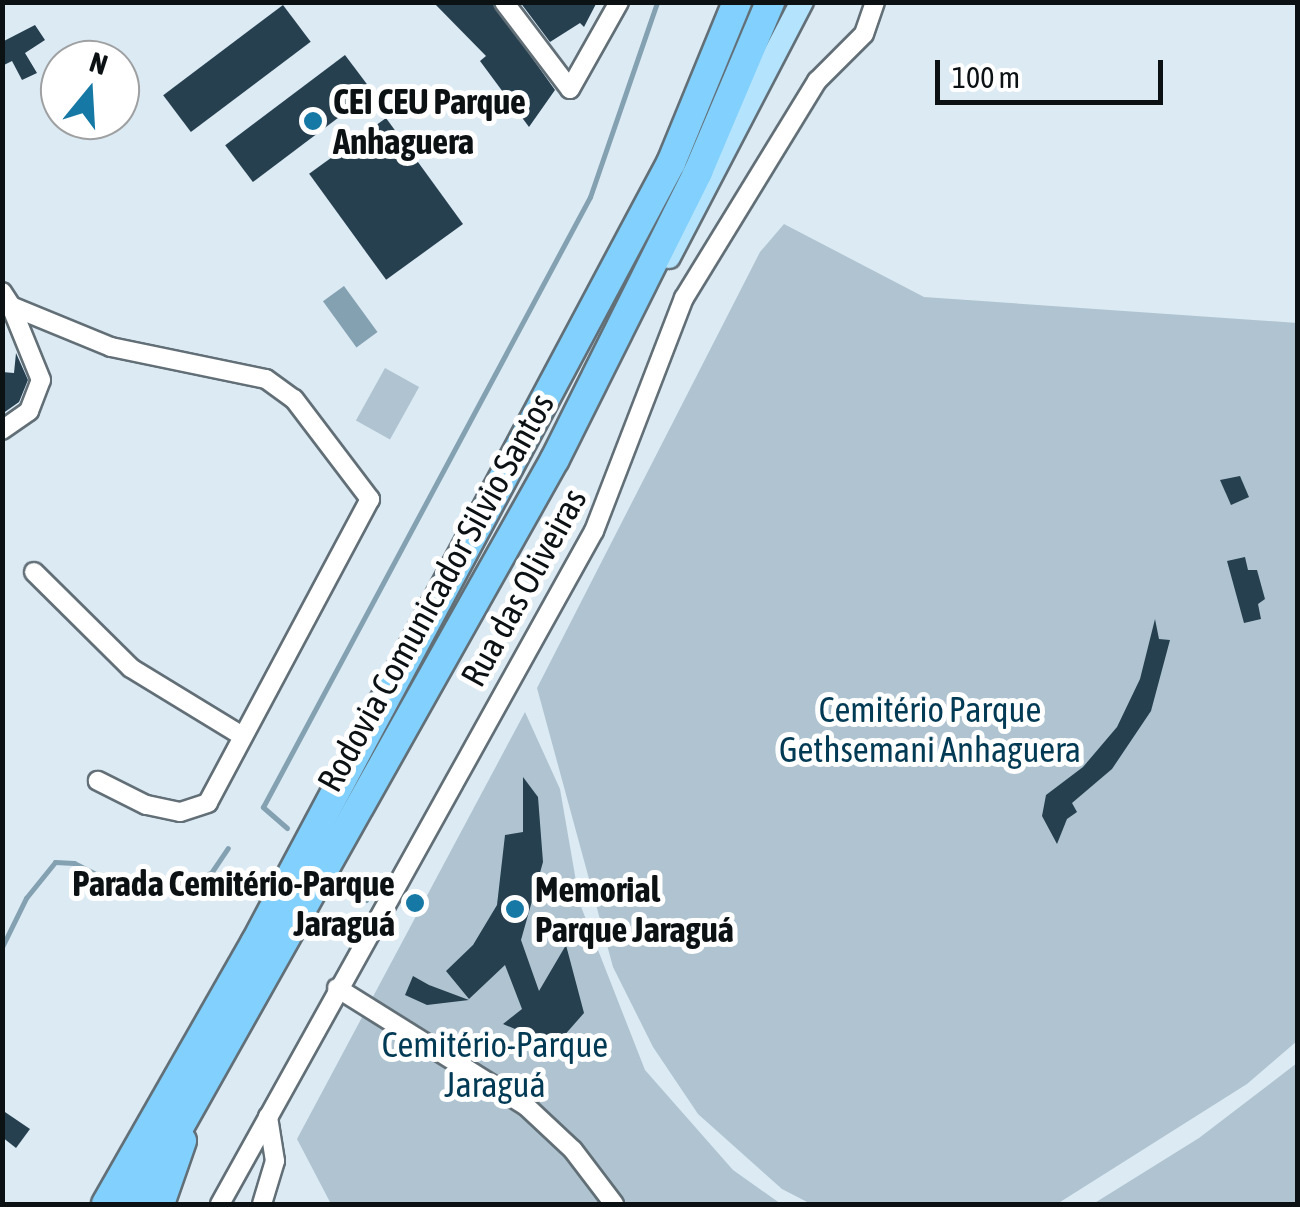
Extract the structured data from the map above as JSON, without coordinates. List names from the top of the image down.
{
  "streets": {
    "highway": ["Rodovia Comunicador Silvio Santos"],
    "street": ["Rua das Oliveiras"]
  },
  "parks": ["Cemitério Parque Gethsemani Anhaguera", "Cemitério-Parque Jaraguá"],
  "places": ["CEI CEU Parque Anhaguera", "Parada Cemitério-Parque Jaraguá", "Memorial Parque Jaraguá"],
  "scale_bar": "100 m",
  "north": "top"
}
